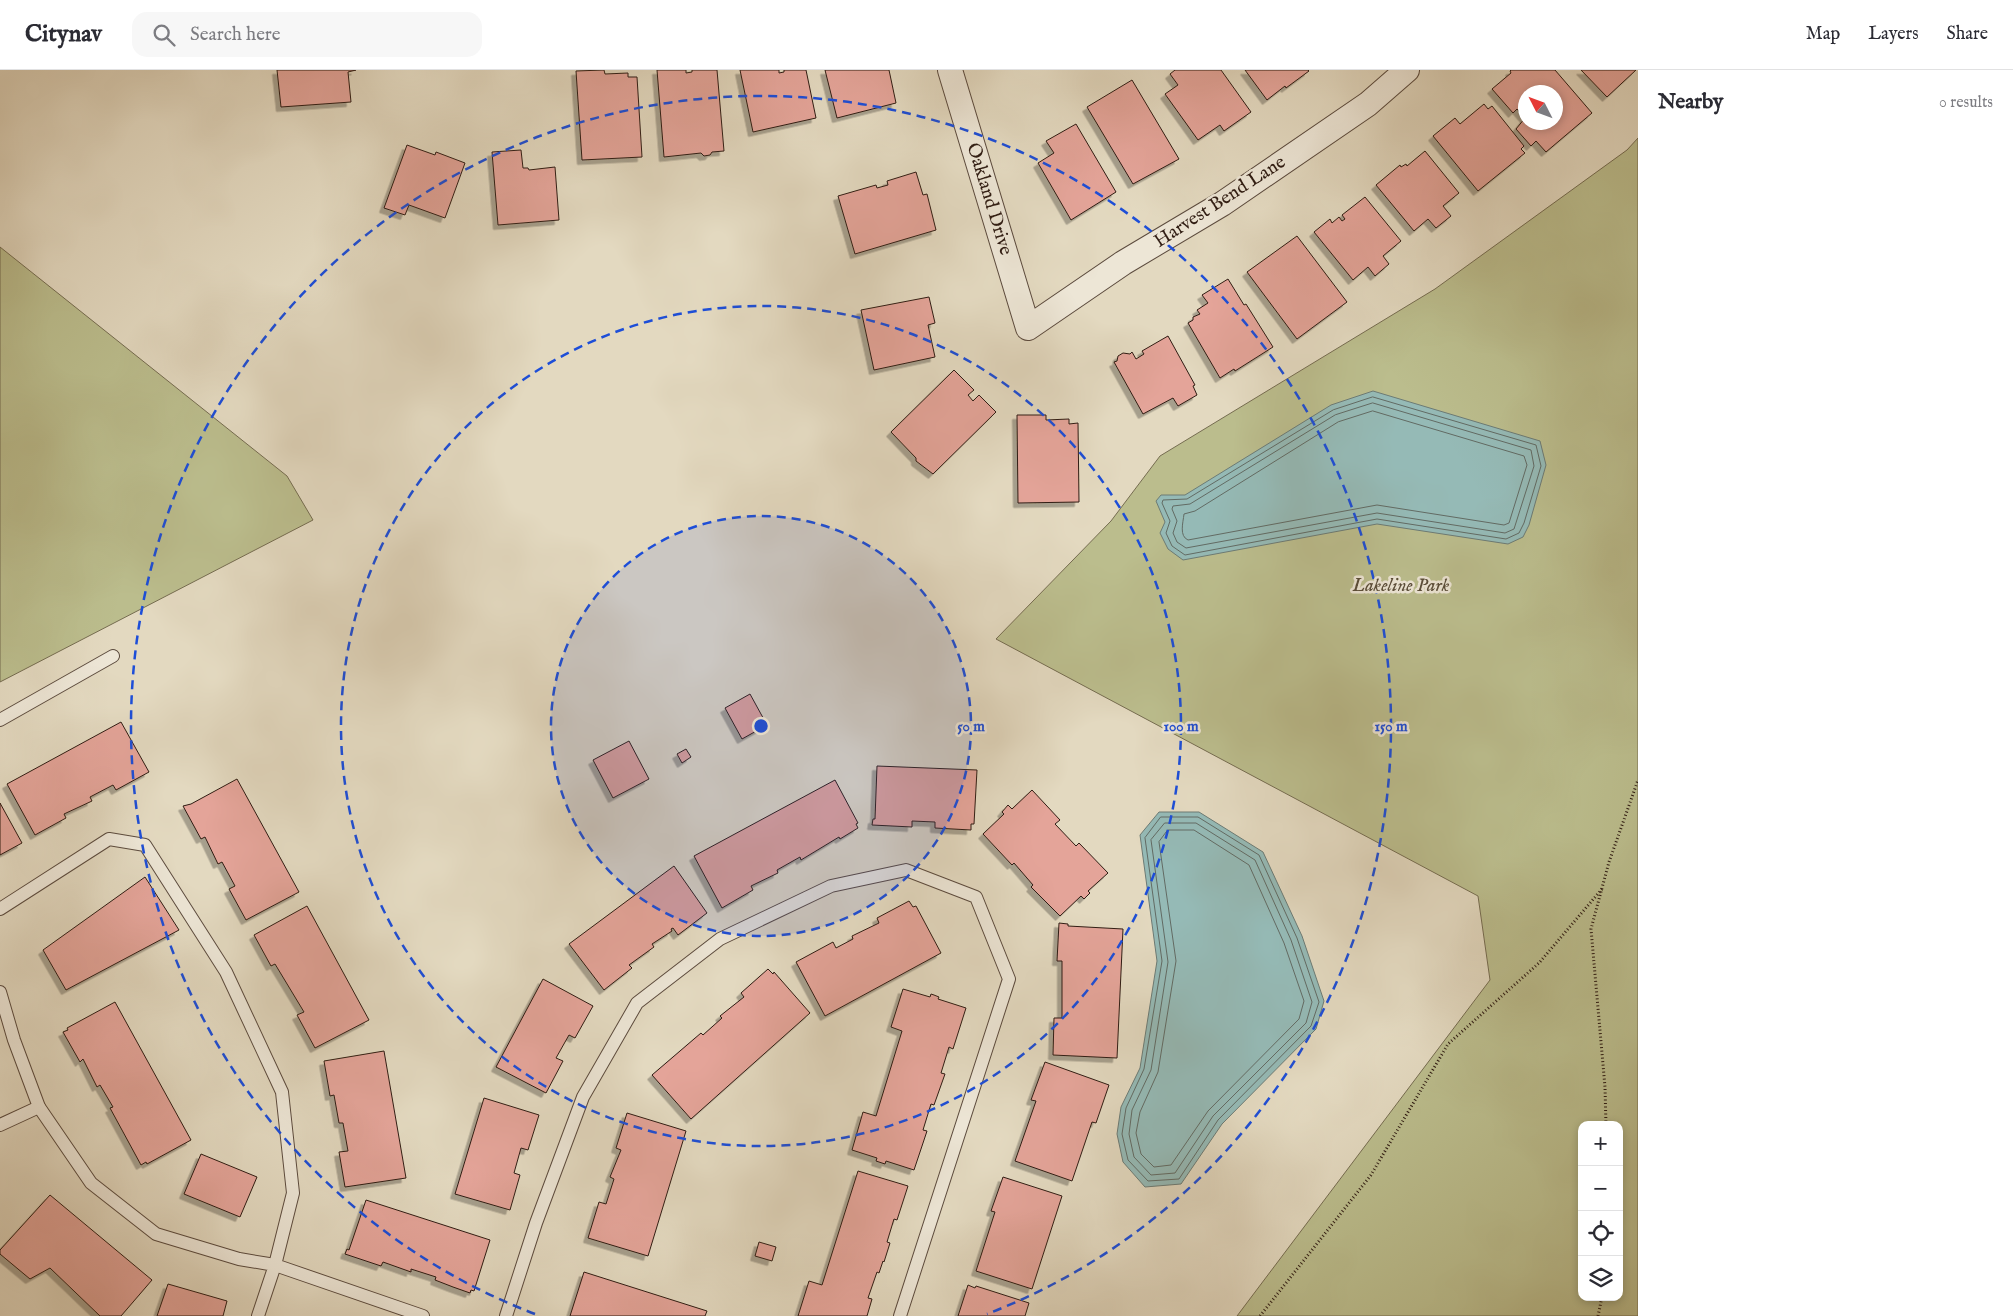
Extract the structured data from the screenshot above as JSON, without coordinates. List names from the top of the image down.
{
  "streets": {
    "street": ["Oakland Drive", "Harvest Bend Lane"]
  },
  "crossings": [
    ["Oakland Drive", "Harvest Bend Lane"]
  ],
  "parks": ["Lakeline Park"],
  "north": "top left",
  "page": {
    "header": "Citynav",
    "search": "Search here",
    "nav": ["Map", "Layers", "Share"],
    "heading": ["Nearby", "0 results"],
    "map_buttons": ["+", "−"]
  },
  "rings": ["50 m", "100 m", "150 m"]
}
